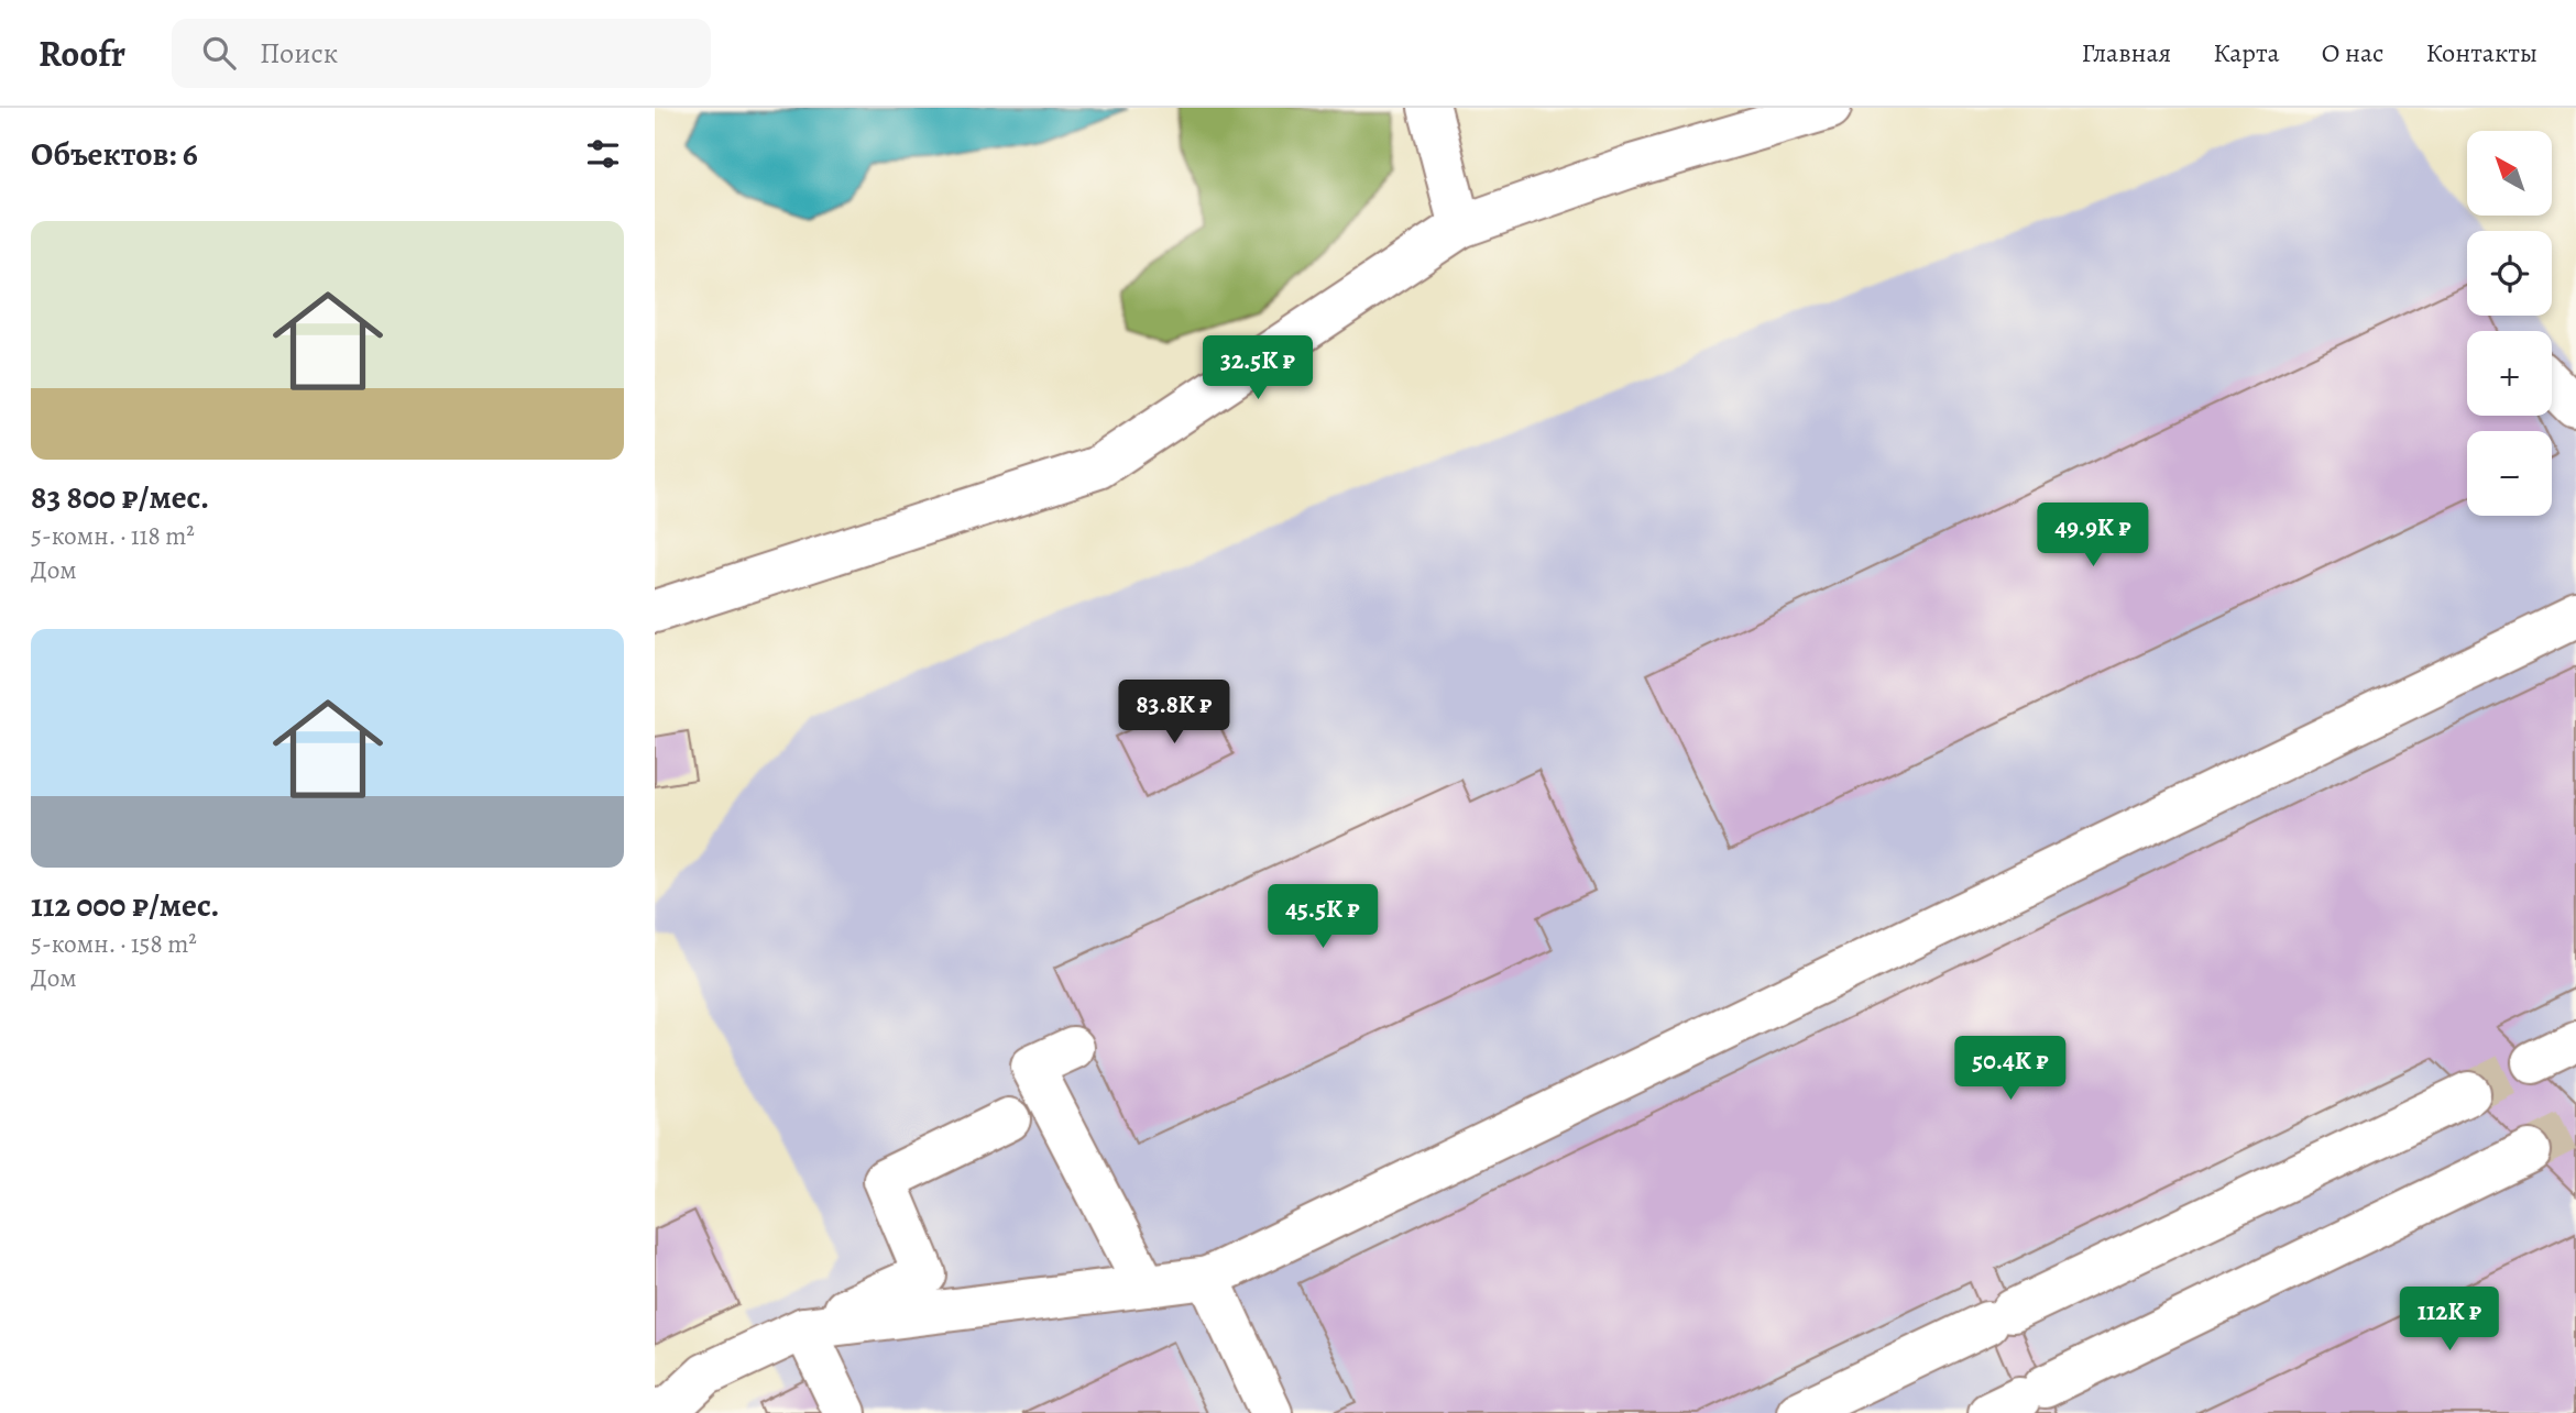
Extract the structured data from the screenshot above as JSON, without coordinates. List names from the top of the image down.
{
  "north": "top left",
  "page": {
    "header": "Roofr",
    "search": "Поиск",
    "nav": [
      "Главная",
      "Карта",
      "О нас",
      "Контакты"
    ],
    "heading": "Объектов: 6",
    "map_buttons": ["+", "−"],
    "list": [
      {
        "name": "83 800 ₽/мес.",
        "note": "5-комн. · 118 m² · Дом"
      },
      {
        "name": "112 000 ₽/мес.",
        "note": "5-комн. · 158 m² · Дом"
      }
    ],
    "price": [
      "32.5K ₽",
      "49.9K ₽",
      "83.8K ₽",
      "45.5K ₽",
      "50.4K ₽",
      "112K ₽"
    ]
  }
}
